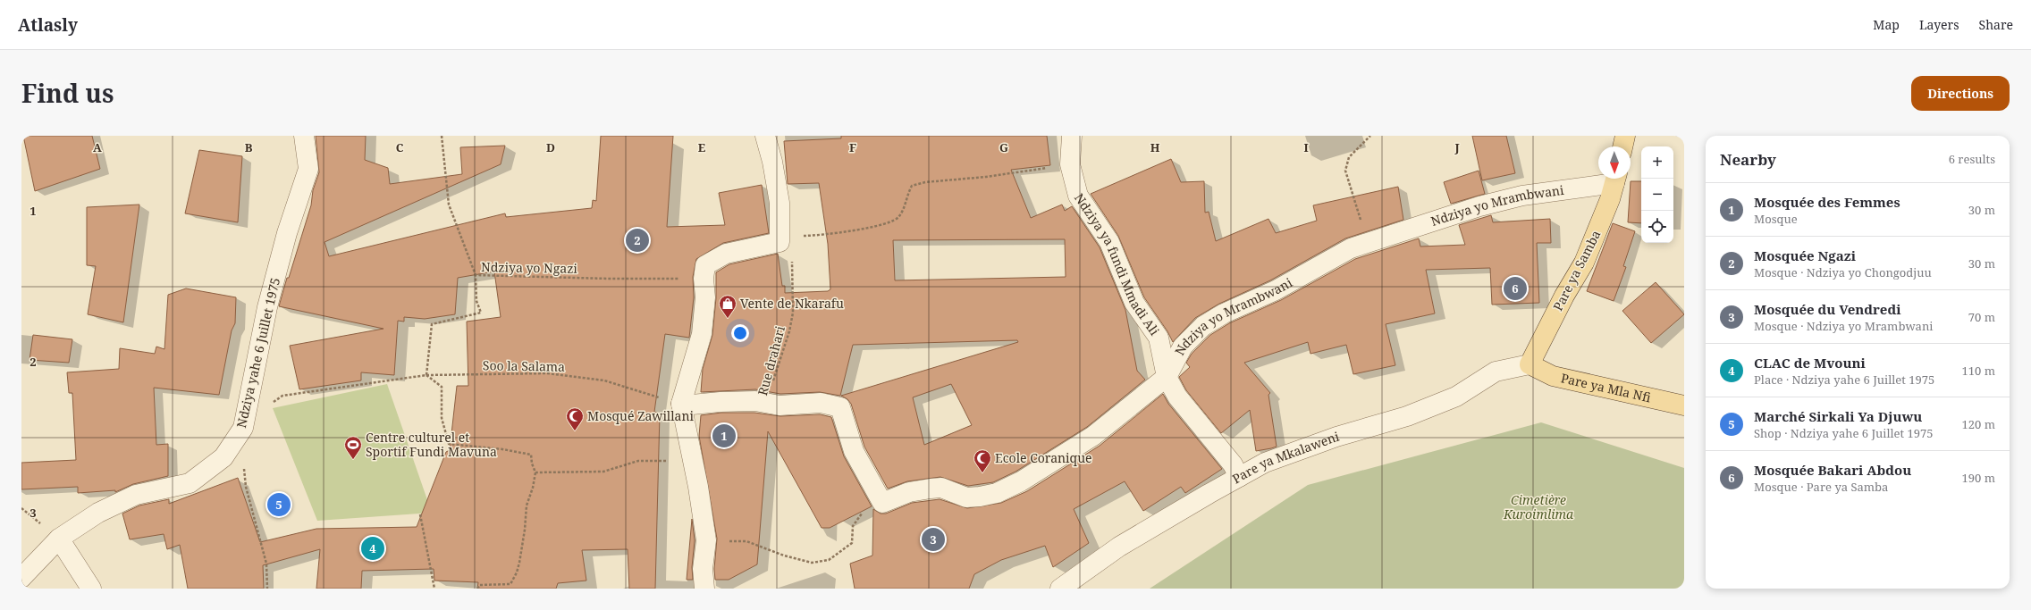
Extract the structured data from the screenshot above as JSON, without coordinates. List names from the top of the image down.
{
  "streets": {
    "main road": ["Pare ya Samba", "Pare ya Mla Nfi"],
    "street": [
      "Ndziya yo Mrambwani",
      "Ndziya ya fundi Mmadi Ali",
      "Ndziya yahe 6 Juillet 1975",
      "Pare ya Mkalaweni"
    ],
    "path": ["Ndziya yo Ngazi", "Rue drahari", "Soo la Salama"]
  },
  "crossings": [
    ["Ndziya yo Mrambwani", "Ndziya ya fundi Mmadi Ali"],
    ["Ndziya ya fundi Mmadi Ali", "Pare ya Mkalaweni"],
    ["Ndziya yo Ngazi", "Soo la Salama"],
    ["Pare ya Samba", "Pare ya Mla Nfi"],
    ["Pare ya Samba", "Pare ya Mkalaweni"],
    ["Pare ya Mla Nfi", "Pare ya Mkalaweni"]
  ],
  "parks": ["Cimetière Kuroimlima"],
  "places": {
    "shop": ["Vente de Nkarafu"],
    "mosque": ["Mosqué Zawillani", "Ecole Coranique"],
    "sports": ["Centre culturel et Sportif Fundi Mavuna"]
  },
  "north": "bottom",
  "page": {
    "header": "Atlasly",
    "nav": ["Map", "Layers", "Share"],
    "title": "Find us",
    "buttons": "Directions",
    "heading": ["Nearby", "6 results"],
    "map_buttons": ["+", "−"],
    "list": [
      {
        "mark": "1",
        "name": "Mosquée des Femmes",
        "note": "Mosque",
        "value": "30 m"
      },
      {
        "mark": "2",
        "name": "Mosquée Ngazi",
        "note": "Mosque · Ndziya yo Chongodjuu",
        "value": "30 m"
      },
      {
        "mark": "3",
        "name": "Mosquée du Vendredi",
        "note": "Mosque · Ndziya yo Mrambwani",
        "value": "70 m"
      },
      {
        "mark": "4",
        "name": "CLAC de Mvouni",
        "note": "Place · Ndziya yahe 6 Juillet 1975",
        "value": "110 m"
      },
      {
        "mark": "5",
        "name": "Marché Sirkali Ya Djuwu",
        "note": "Shop · Ndziya yahe 6 Juillet 1975",
        "value": "120 m"
      },
      {
        "mark": "6",
        "name": "Mosquée Bakari Abdou",
        "note": "Mosque · Pare ya Samba",
        "value": "190 m"
      }
    ],
    "pins": [
      "2",
      "6",
      "1",
      "5",
      "3",
      "4"
    ]
  },
  "grid": {
    "columns": [
      "A",
      "B",
      "C",
      "D",
      "E",
      "F",
      "G",
      "H",
      "I",
      "J"
    ],
    "rows": ["1", "2", "3"]
  }
}
